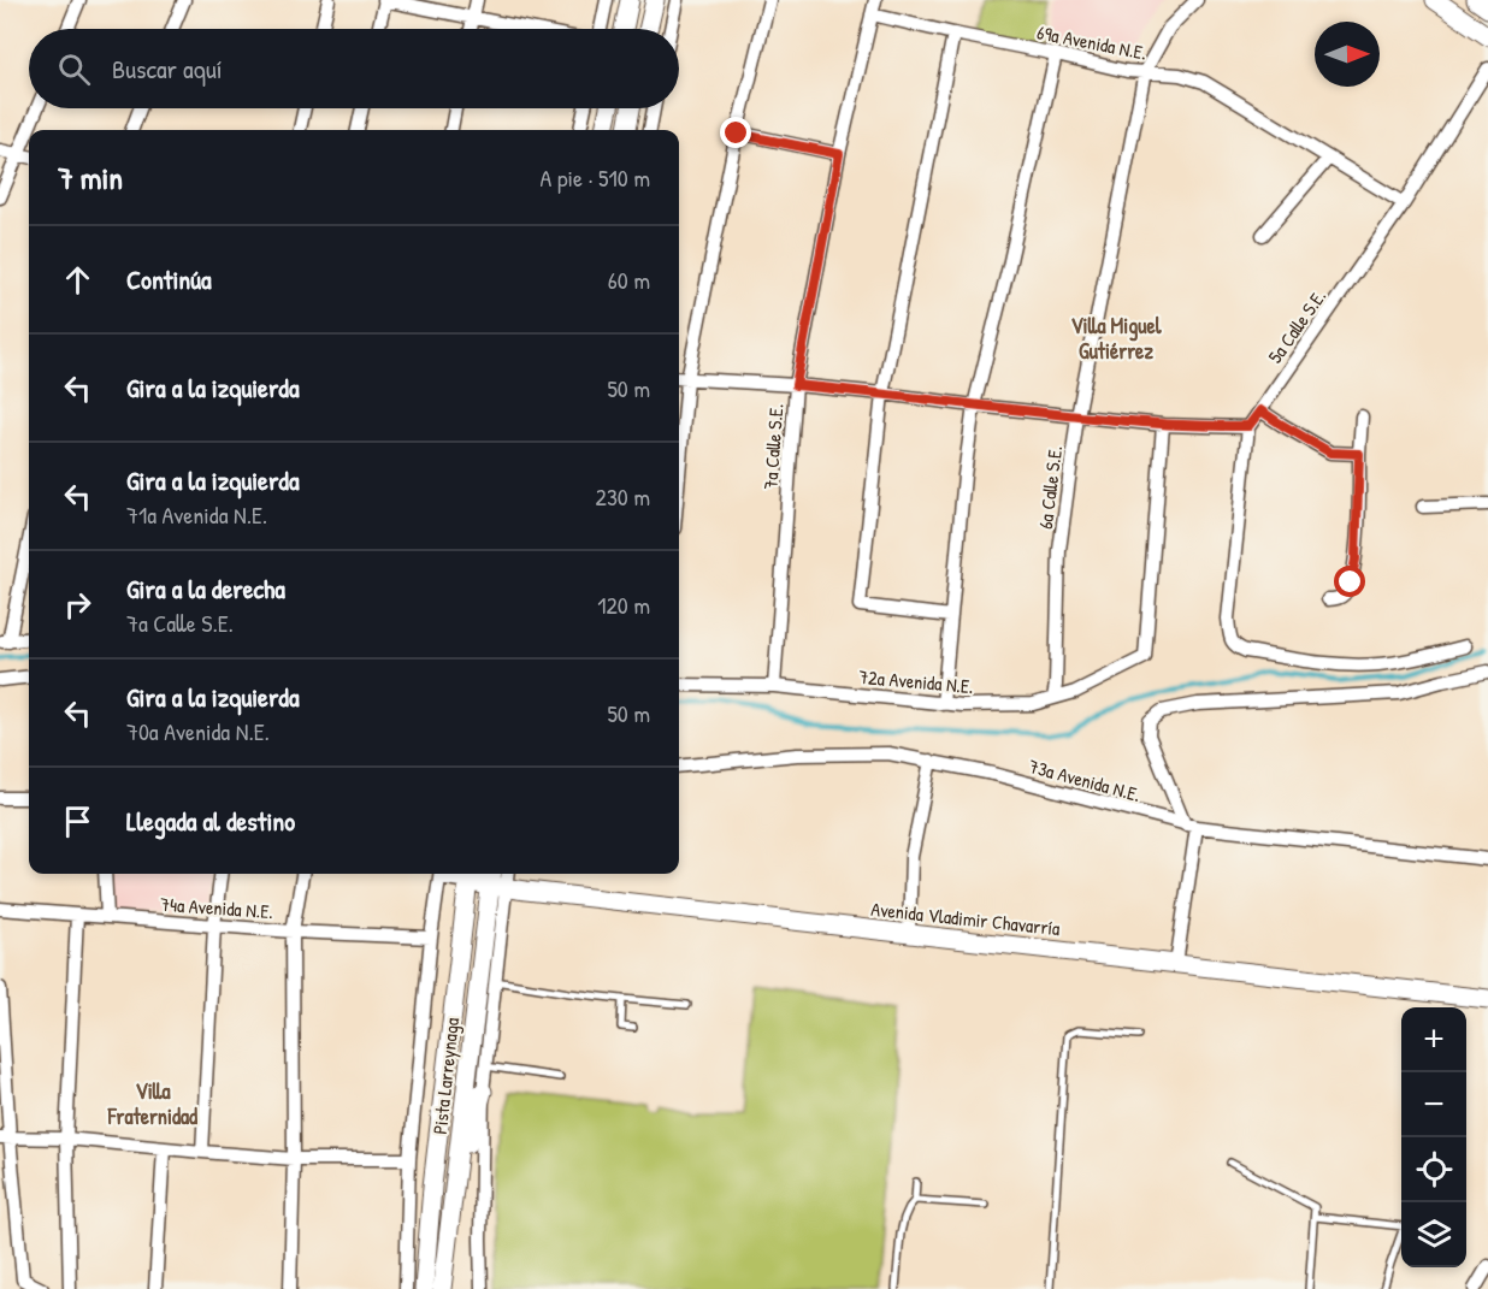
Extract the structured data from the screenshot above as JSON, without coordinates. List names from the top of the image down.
{
  "streets": {
    "main road": ["Avenida Vladimir Chavarría", "Pista Larreynaga"],
    "street": [
      "69a Avenida N.E.",
      "5a Calle S.E.",
      "7a Calle S.E.",
      "6a Calle S.E.",
      "72a Avenida N.E.",
      "73a Avenida N.E.",
      "74a Avenida N.E."
    ]
  },
  "crossings": [
    ["69a Avenida N.E.", "5a Calle S.E."],
    ["69a Avenida N.E.", "7a Calle S.E."],
    ["69a Avenida N.E.", "6a Calle S.E."],
    ["7a Calle S.E.", "72a Avenida N.E."],
    ["6a Calle S.E.", "72a Avenida N.E."],
    ["Avenida Vladimir Chavarría", "Pista Larreynaga"]
  ],
  "districts": ["Villa Miguel Gutiérrez", "Villa Fraternidad"],
  "north": "right",
  "page": {
    "search": "Buscar aquí",
    "heading": ["7 min", "A pie · 510 m"],
    "list": [
      ["Continúa", "60 m"],
      ["Gira a la izquierda", "50 m"],
      ["Gira a la izquierda", "71a Avenida N.E.", "230 m"],
      ["Gira a la derecha", "7a Calle S.E.", "120 m"],
      ["Gira a la izquierda", "70a Avenida N.E.", "50 m"],
      "Llegada al destino"
    ],
    "map_buttons": ["+", "−"]
  }
}
